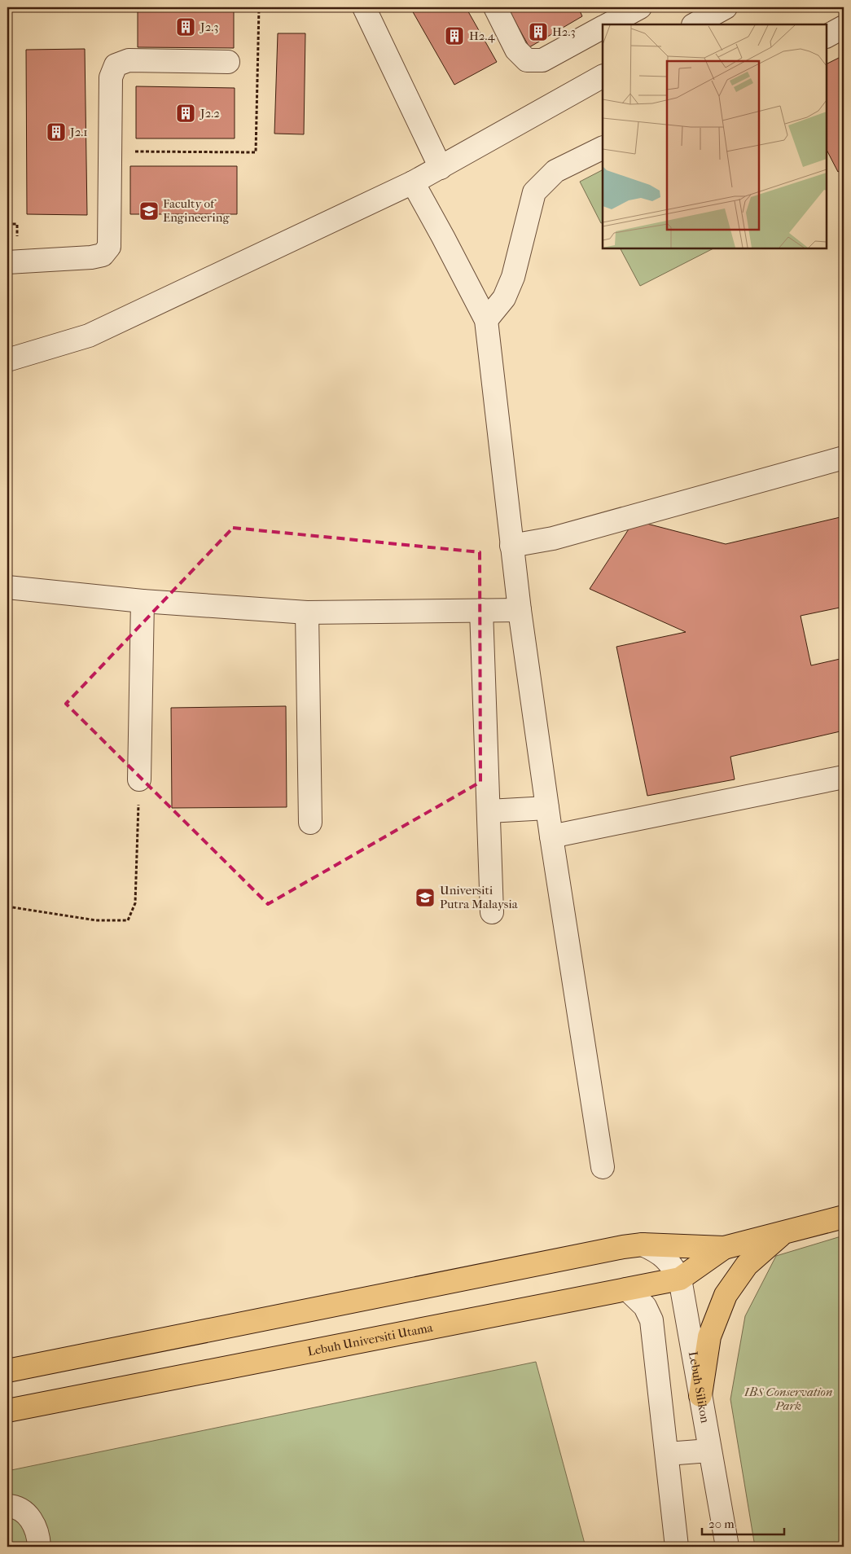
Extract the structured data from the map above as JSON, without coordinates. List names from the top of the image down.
{
  "streets": {
    "main road": ["Lebuh Universiti Utama"],
    "street": ["Lebuh Silikon"]
  },
  "crossings": [
    ["Lebuh Universiti Utama", "Lebuh Silikon"]
  ],
  "parks": ["IBS Conservation Park"],
  "places": {
    "building": [
      "J2.3",
      "H2.3",
      "H2.4",
      "J2.2",
      "J2.1"
    ],
    "school or university": ["Faculty of Engineering", "Universiti Putra Malaysia"]
  },
  "scale_bar": "20 m"
}
